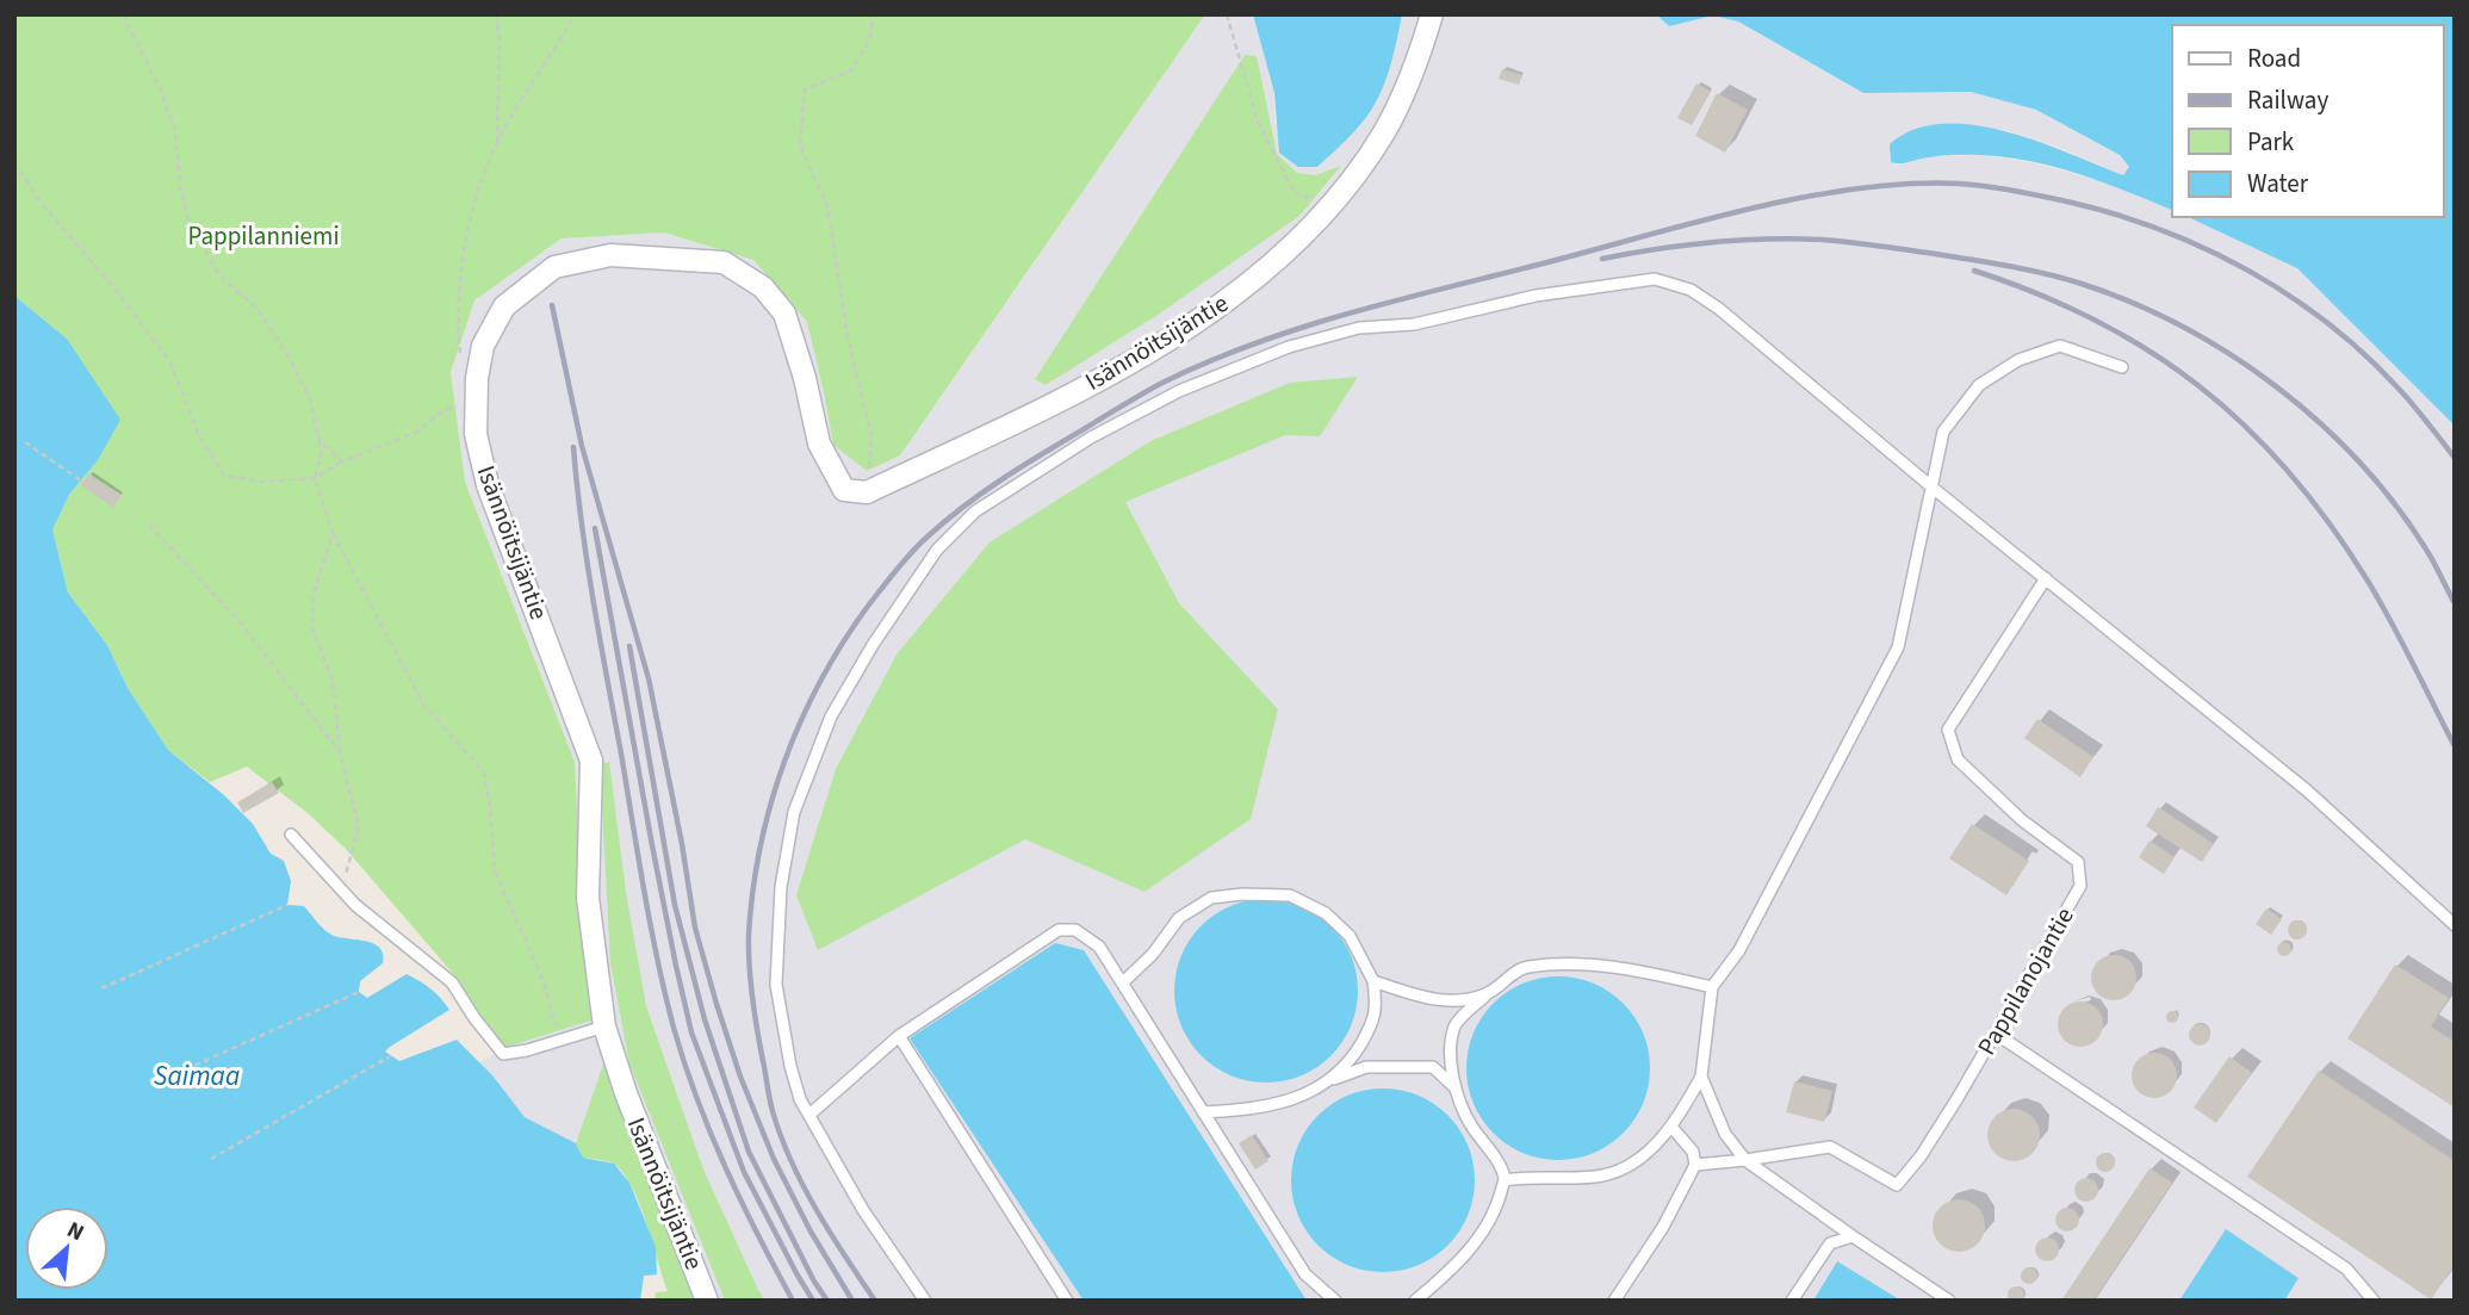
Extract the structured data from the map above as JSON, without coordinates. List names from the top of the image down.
{
  "streets": {
    "street": ["Isännöitsijäntie"],
    "lane": ["Pappilanojantie"]
  },
  "water": ["Saimaa"],
  "parks": ["Pappilanniemi"],
  "legend": [
    "Road",
    "Railway",
    "Park",
    "Water"
  ],
  "north": "top right"
}
